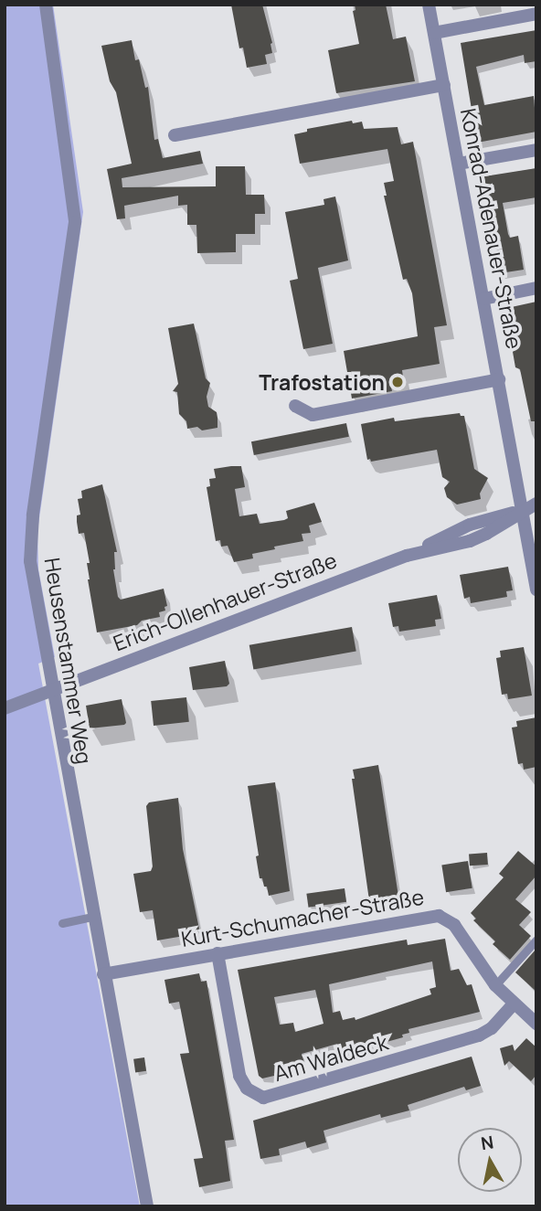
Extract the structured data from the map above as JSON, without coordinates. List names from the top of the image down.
{
  "streets": {
    "street": [
      "Konrad-Adenauer-Straße",
      "Erich-Ollenhauer-Straße",
      "Heusenstammer Weg",
      "Kurt-Schumacher-Straße",
      "Am Waldeck"
    ]
  },
  "crossings": [
    ["Konrad-Adenauer-Straße", "Erich-Ollenhauer-Straße"],
    ["Erich-Ollenhauer-Straße", "Heusenstammer Weg"],
    ["Heusenstammer Weg", "Kurt-Schumacher-Straße"],
    ["Kurt-Schumacher-Straße", "Am Waldeck"]
  ],
  "places": ["Trafostation"],
  "north": "top"
}
